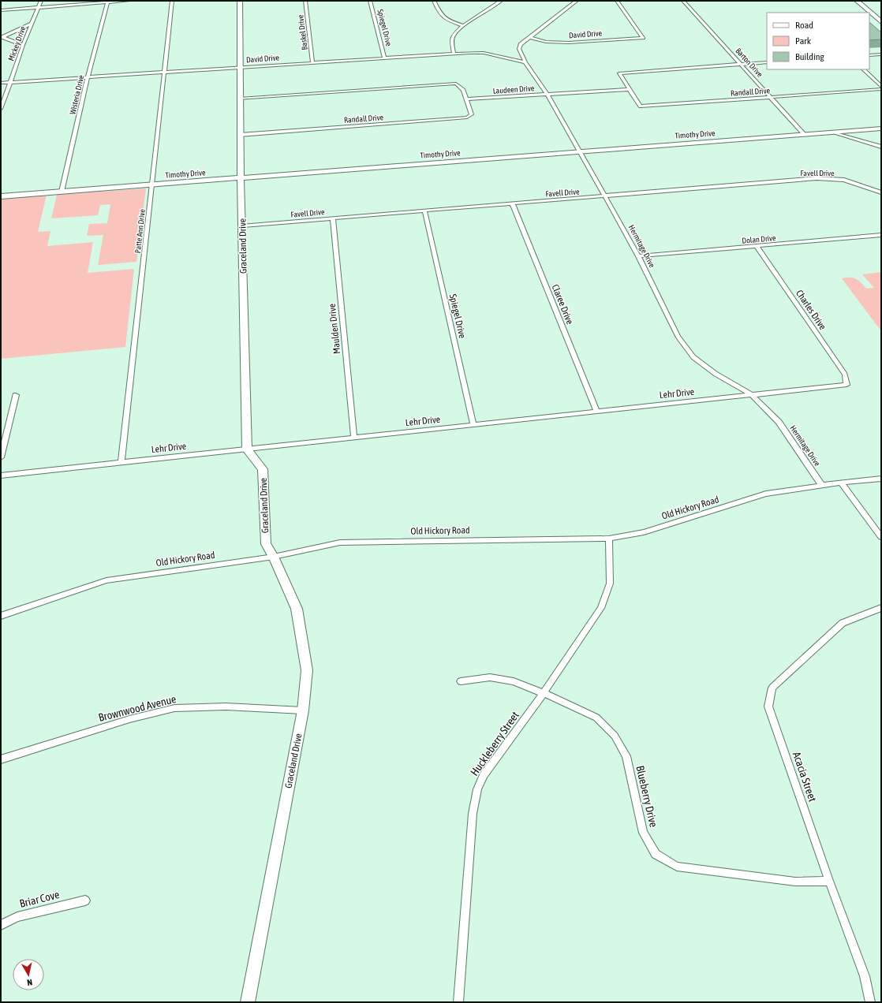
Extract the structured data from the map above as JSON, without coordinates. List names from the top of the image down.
{
  "streets": {
    "street": [
      "Spiegel Drive",
      "Baskel Drive",
      "David Drive",
      "Mickey Drive",
      "Barton Drive",
      "Laudeen Drive",
      "Randall Drive",
      "Wisteria Drive",
      "Timothy Drive",
      "Favell Drive",
      "Patte Ann Drive",
      "Dolan Drive",
      "Graceland Drive",
      "Hermitage Drive",
      "Claree Drive",
      "Charles Drive",
      "Maulden Drive",
      "Lehr Drive",
      "Old Hickory Road",
      "Brownwood Avenue",
      "Huckleberry Street",
      "Acacia Street",
      "Blueberry Drive",
      "Briar Cove"
    ]
  },
  "crossings": [
    ["Spiegel Drive", "David Drive"],
    ["Spiegel Drive", "Favell Drive"],
    ["Spiegel Drive", "Lehr Drive"],
    ["Baskel Drive", "David Drive"],
    ["David Drive", "Mickey Drive"],
    ["David Drive", "Wisteria Drive"],
    ["David Drive", "Patte Ann Drive"],
    ["David Drive", "Graceland Drive"],
    ["David Drive", "Hermitage Drive"],
    ["Barton Drive", "Randall Drive"],
    ["Barton Drive", "Timothy Drive"],
    ["Laudeen Drive", "Randall Drive"],
    ["Laudeen Drive", "Hermitage Drive"],
    ["Randall Drive", "Graceland Drive"],
    ["Wisteria Drive", "Timothy Drive"],
    ["Timothy Drive", "Patte Ann Drive"],
    ["Timothy Drive", "Graceland Drive"],
    ["Timothy Drive", "Hermitage Drive"],
    ["Favell Drive", "Graceland Drive"],
    ["Favell Drive", "Hermitage Drive"],
    ["Favell Drive", "Claree Drive"],
    ["Favell Drive", "Maulden Drive"],
    ["Patte Ann Drive", "Lehr Drive"],
    ["Dolan Drive", "Hermitage Drive"],
    ["Dolan Drive", "Charles Drive"],
    ["Graceland Drive", "Lehr Drive"],
    ["Graceland Drive", "Old Hickory Road"],
    ["Graceland Drive", "Brownwood Avenue"],
    ["Hermitage Drive", "Lehr Drive"],
    ["Hermitage Drive", "Old Hickory Road"],
    ["Claree Drive", "Lehr Drive"],
    ["Charles Drive", "Lehr Drive"],
    ["Maulden Drive", "Lehr Drive"],
    ["Old Hickory Road", "Huckleberry Street"],
    ["Huckleberry Street", "Blueberry Drive"],
    ["Acacia Street", "Blueberry Drive"]
  ],
  "legend": ["Road", "Park", "Building"],
  "north": "bottom"
}
